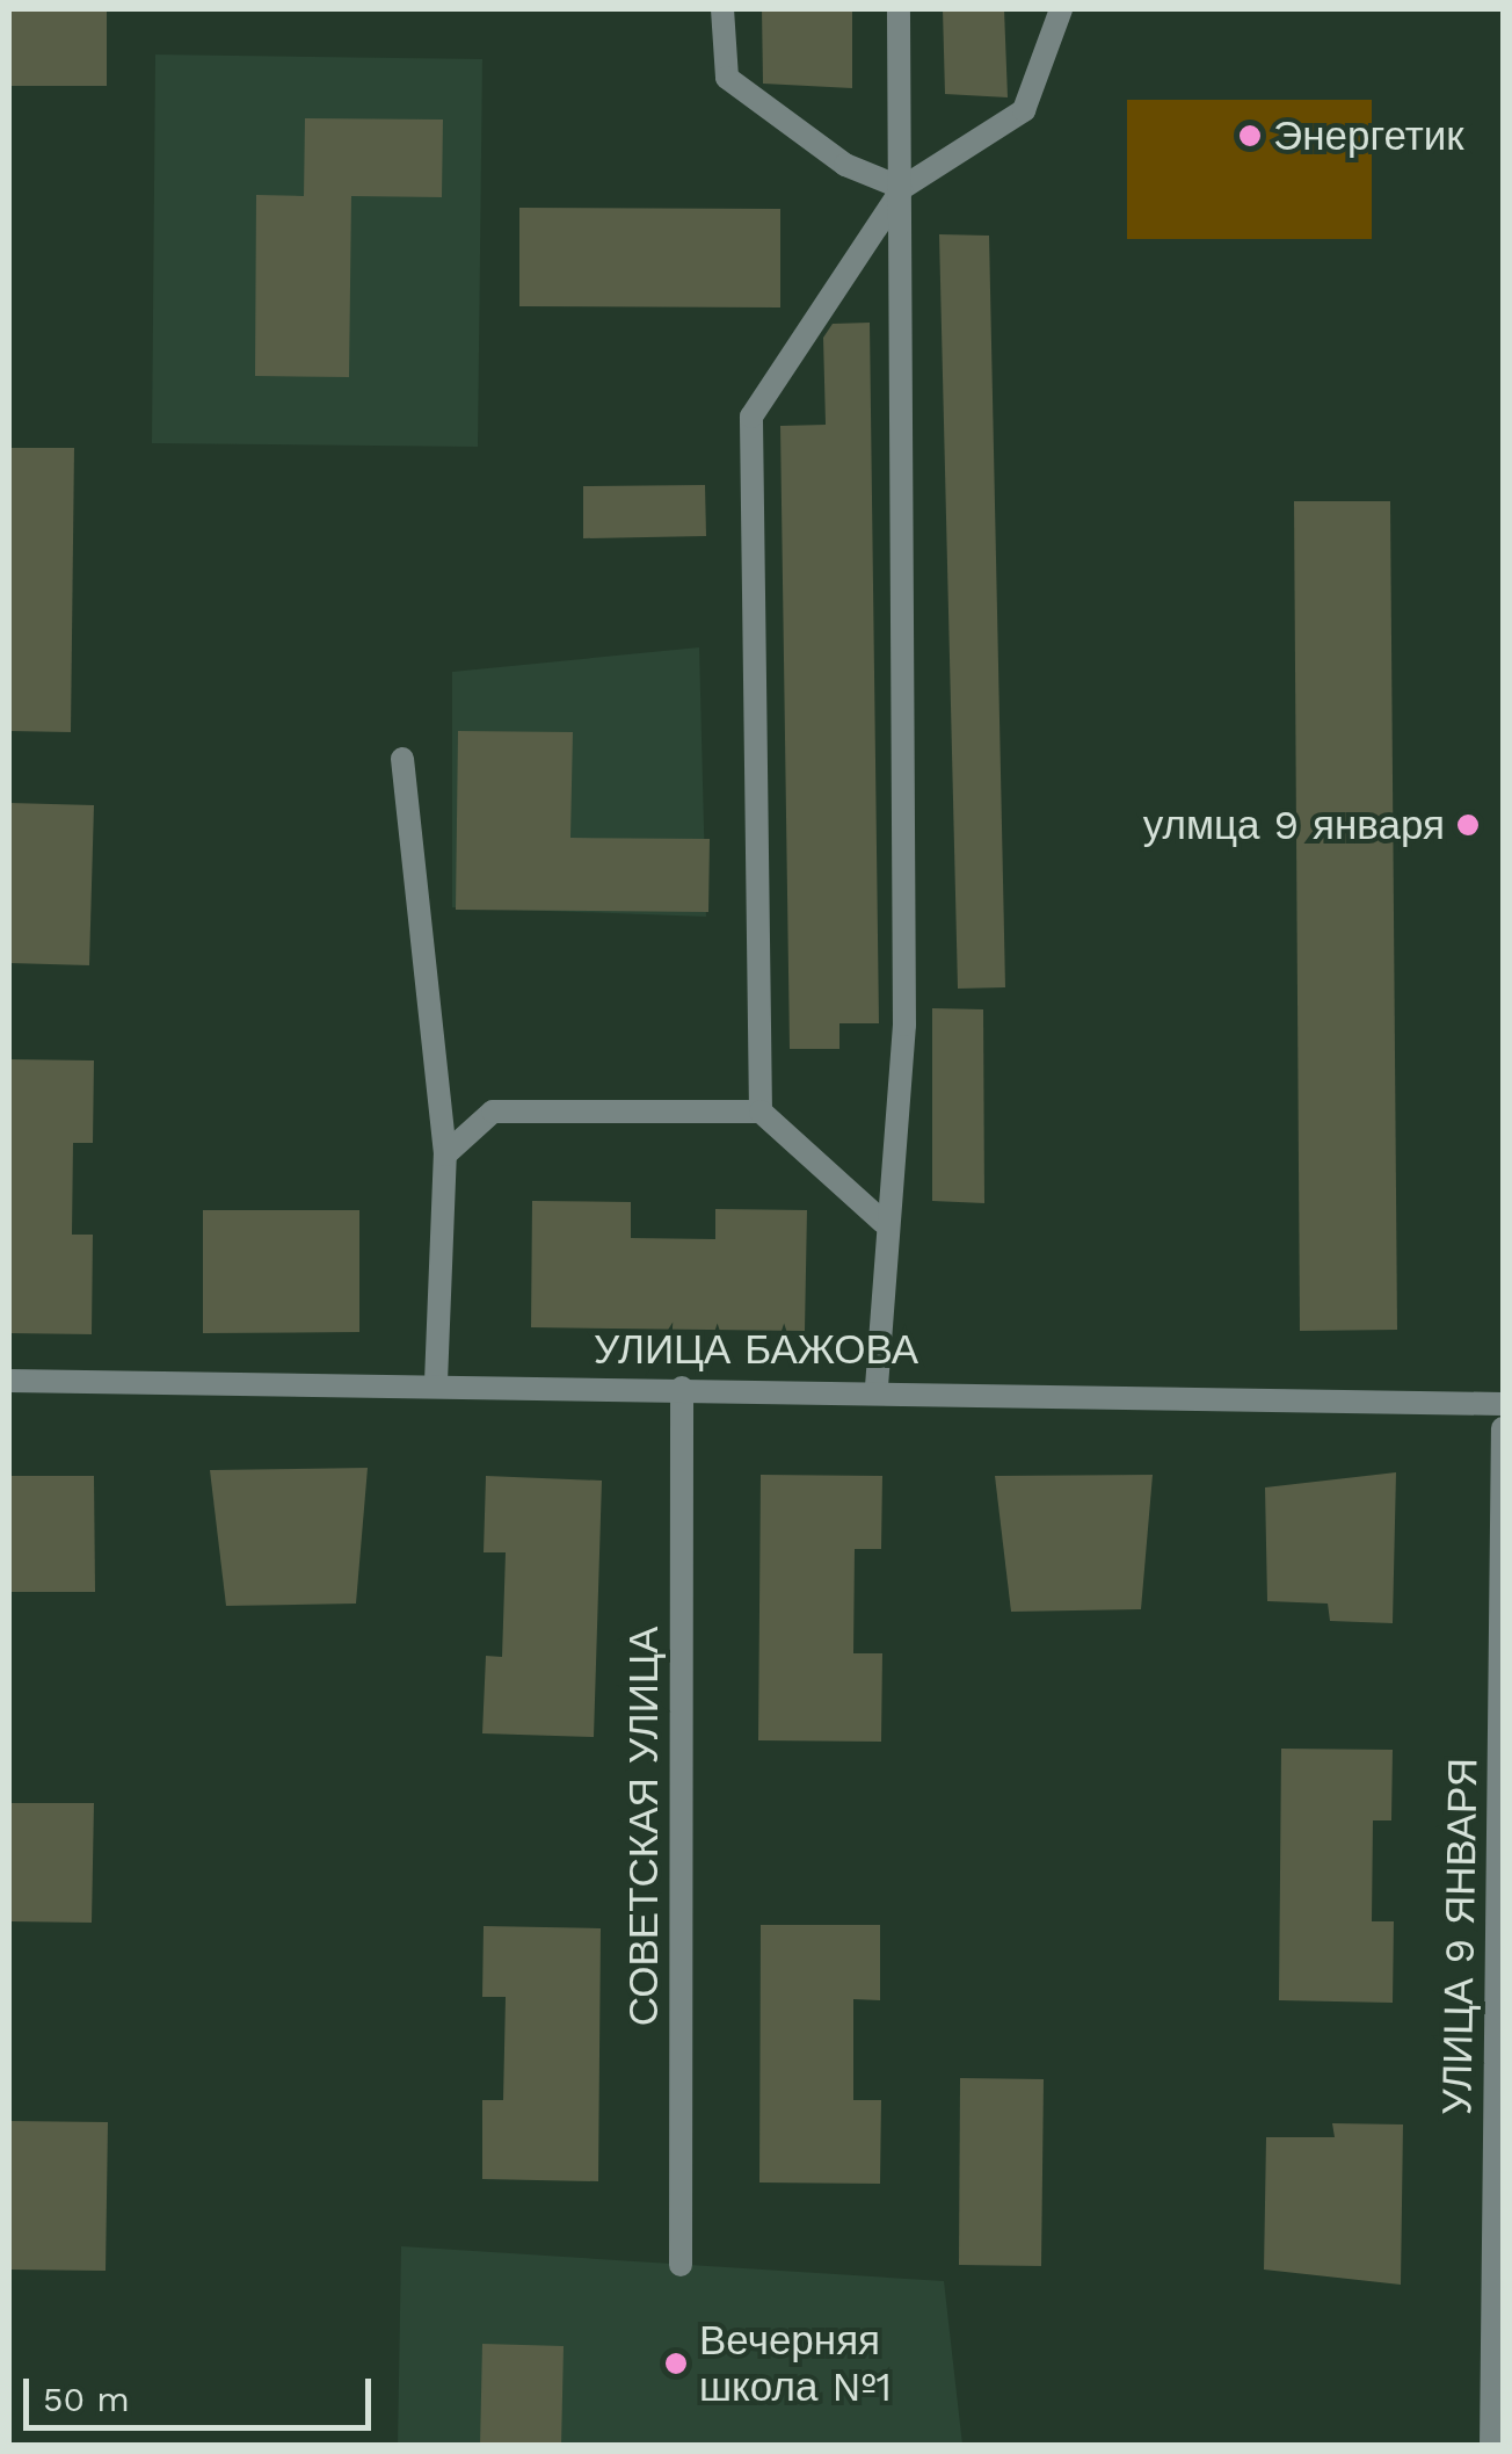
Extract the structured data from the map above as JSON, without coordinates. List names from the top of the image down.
{
  "streets": {
    "street": ["УЛИЦА БАЖОВА", "СОВЕТСКАЯ УЛИЦА", "УЛИЦА 9 ЯНВАРЯ"]
  },
  "crossings": [
    ["УЛИЦА БАЖОВА", "СОВЕТСКАЯ УЛИЦА"]
  ],
  "places": ["Энергетик", "улмца 9 января", "Вечерняя школа №1"],
  "scale_bar": "50 m"
}
